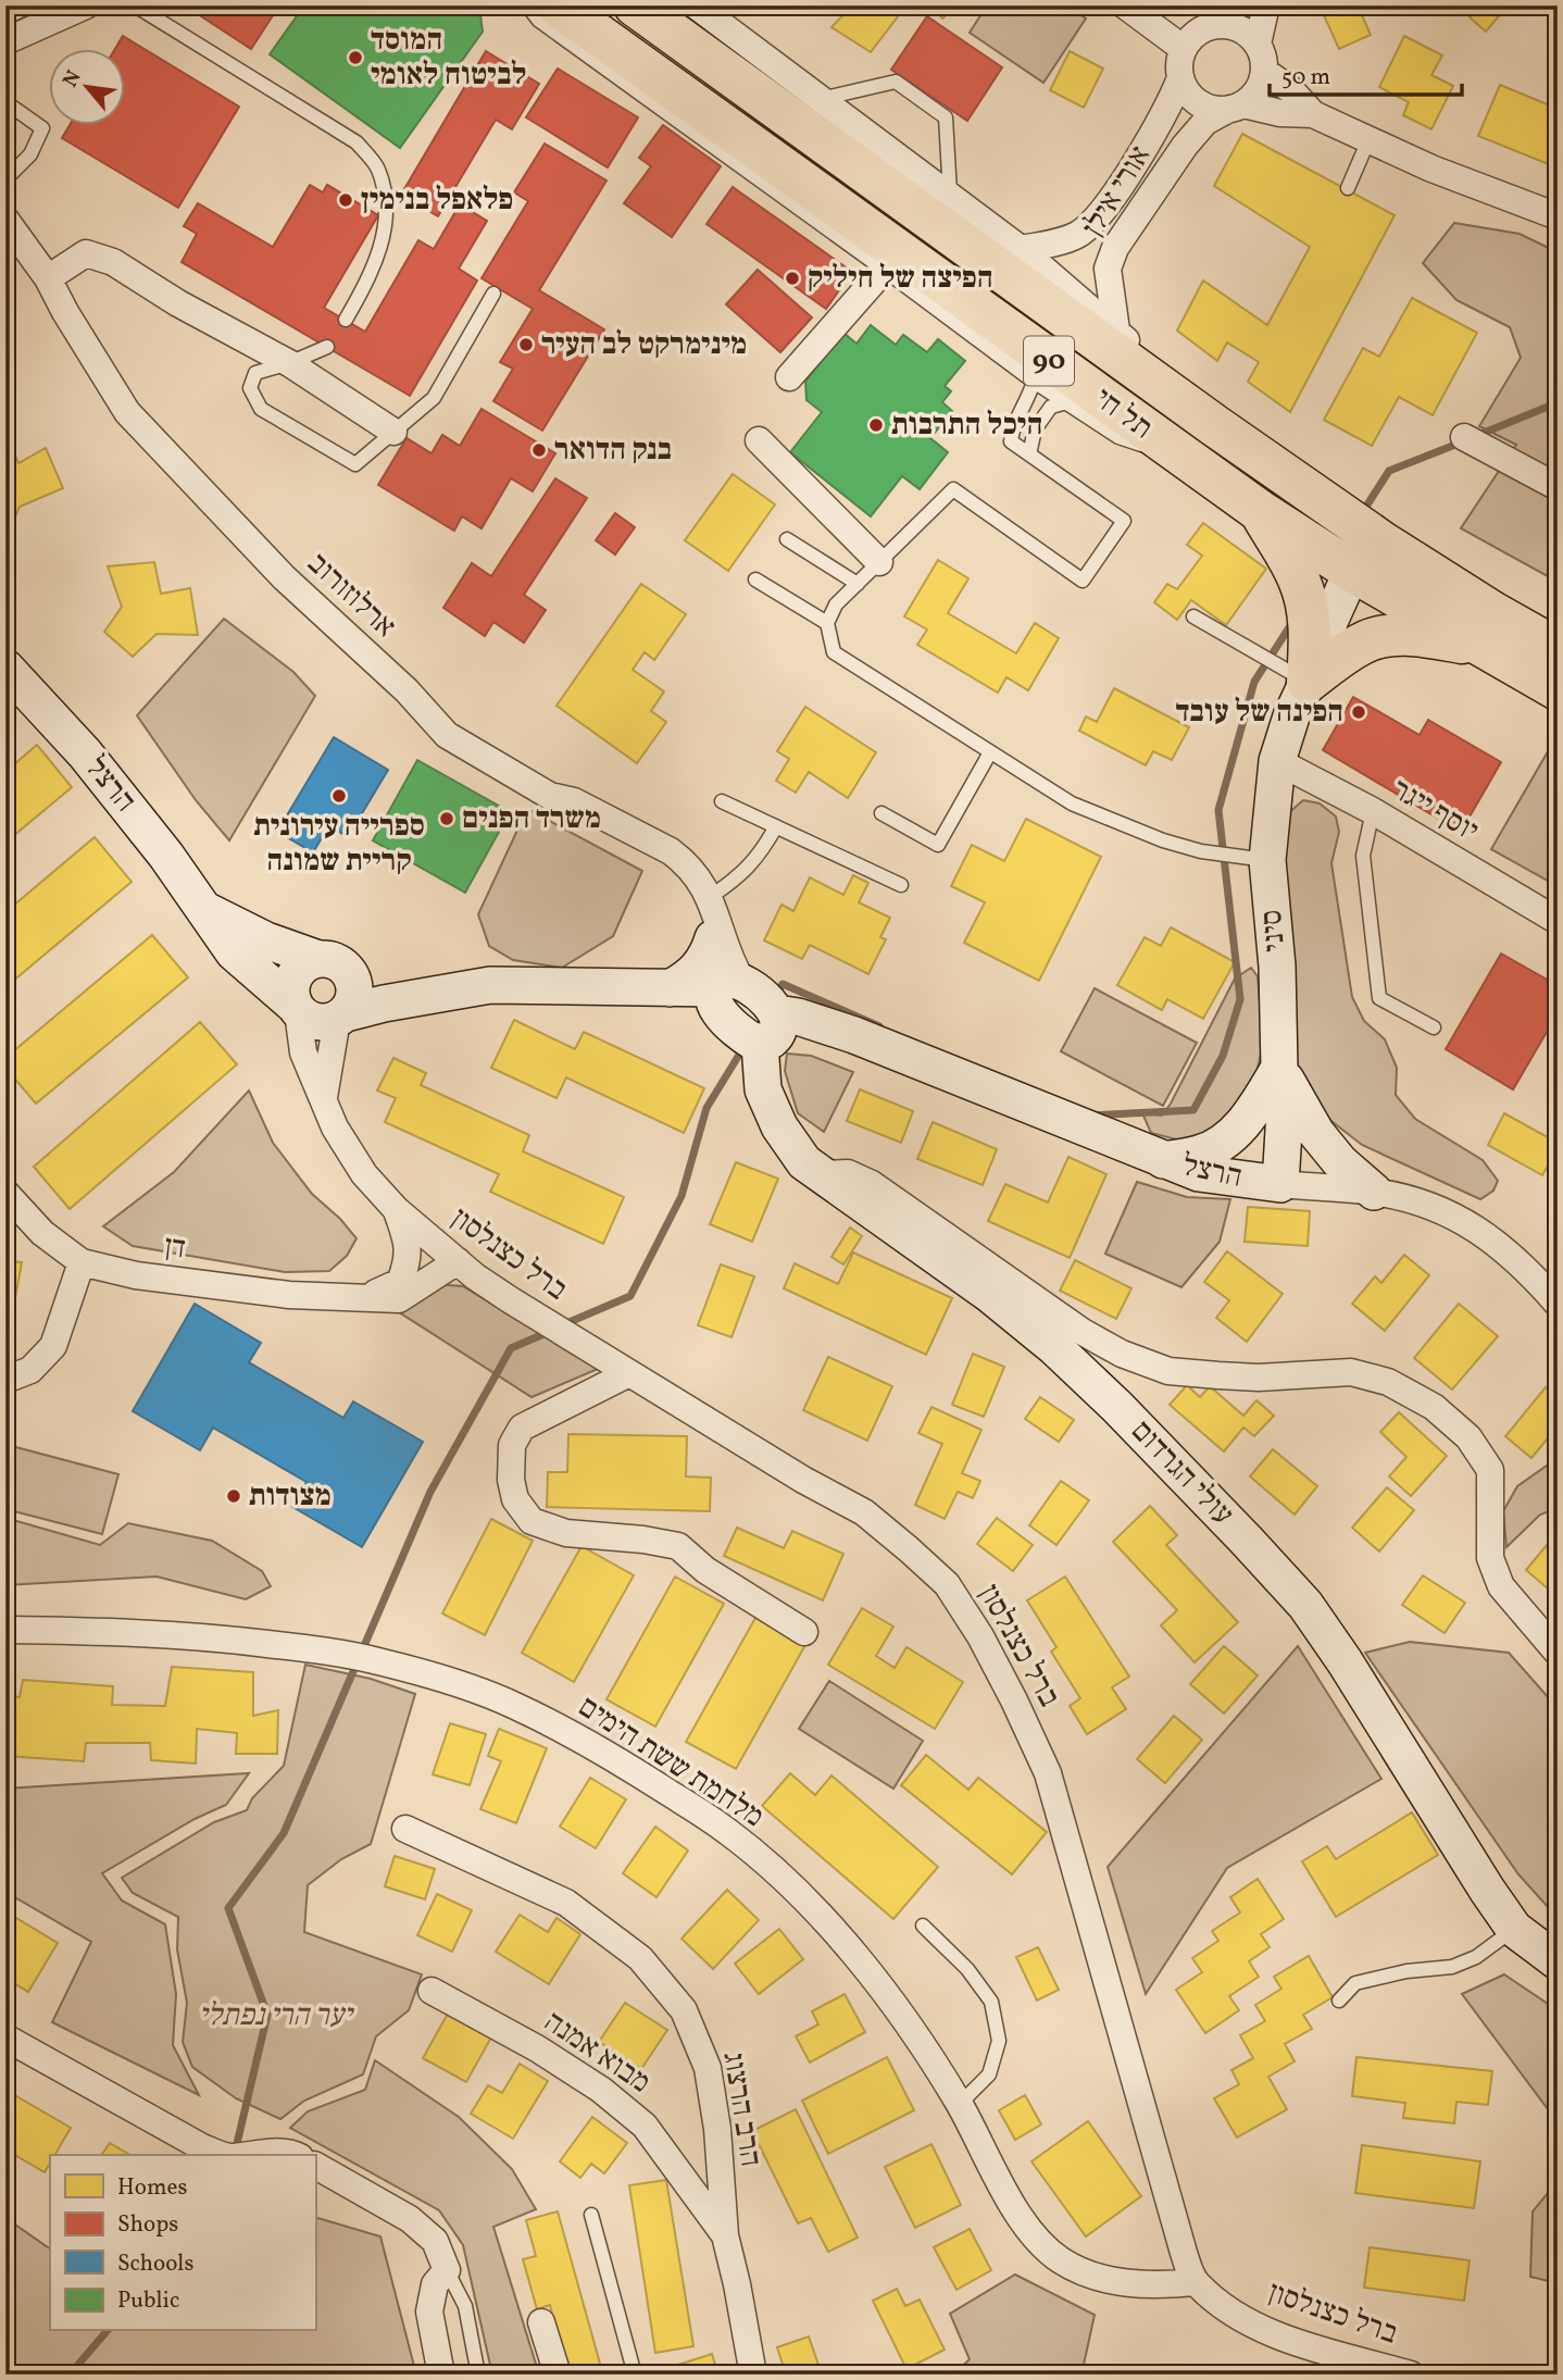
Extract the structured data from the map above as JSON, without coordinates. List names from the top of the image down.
{
  "streets": {
    "highway": ["90", "תל חי"],
    "street": [
      "אורי אילן",
      "ארלוזורוב",
      "הרצל",
      "יוסף ייגר",
      "סיני",
      "דן",
      "ברל כצנלסון",
      "עולי הגרדום",
      "מלחמת ששת הימים",
      "מבוא אמנה",
      "הרב הרצוג"
    ]
  },
  "crossings": [
    ["תל חי", "סיני"],
    ["ארלוזורוב", "הרצל"],
    ["הרצל", "סיני"],
    ["הרצל", "ברל כצנלסון"],
    ["הרצל", "עולי הגרדום"],
    ["יוסף ייגר", "סיני"],
    ["דן", "ברל כצנלסון"],
    ["ברל כצנלסון", "מלחמת ששת הימים"],
    ["מבוא אמנה", "הרב הרצוג"]
  ],
  "parks": ["יער הרי נפתלי"],
  "places": [
    "המוסד לביטוח לאומי",
    "פלאפל בנימין",
    "הפיצה של חיליק",
    "מינימרקט לב העיר",
    "היכל התרבות",
    "בנק הדואר",
    "הפינה של עובד",
    "ספרייה עירונית קריית שמונה",
    "משרד הפנים",
    "מצודות"
  ],
  "legend": [
    "Homes",
    "Shops",
    "Schools",
    "Public"
  ],
  "scale_bar": "50 m",
  "north": "top left"
}
